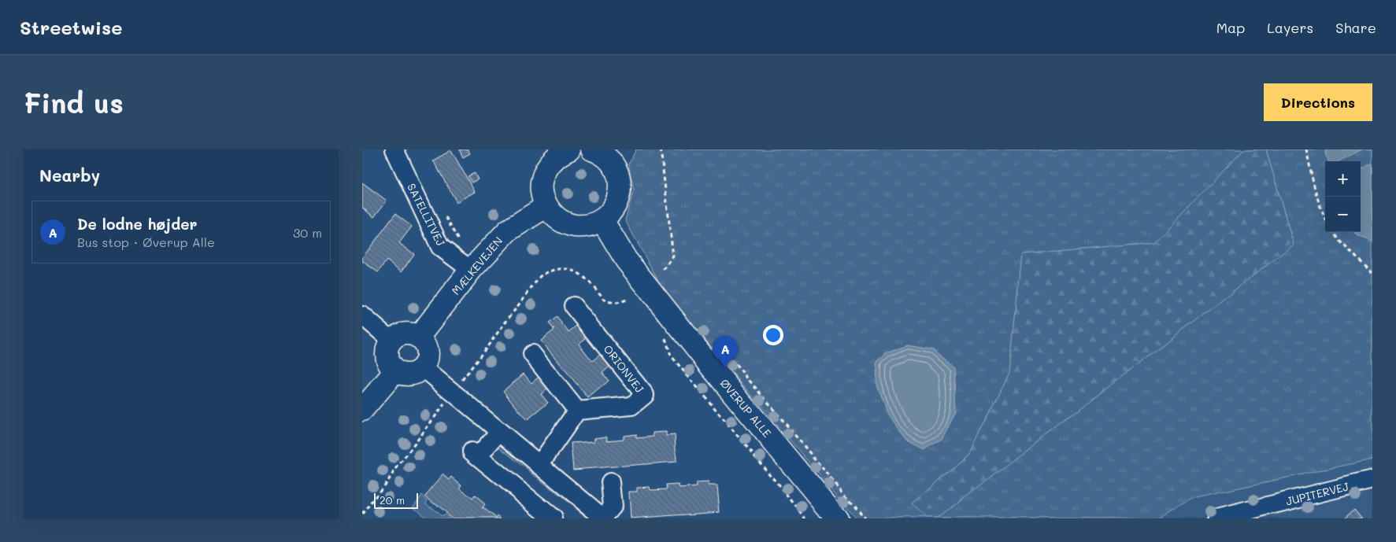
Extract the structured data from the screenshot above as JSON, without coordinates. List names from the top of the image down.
{
  "streets": {
    "street": [
      "SATELLITVEJ",
      "MÆLKEVEJEN",
      "ORIONVEJ",
      "ØVERUP ALLE",
      "JUPITERVEJ"
    ]
  },
  "crossings": [
    ["SATELLITVEJ", "MÆLKEVEJEN"]
  ],
  "scale_bar": "20 m",
  "page": {
    "header": "Streetwise",
    "nav": ["Map", "Layers", "Share"],
    "buttons": "Directions",
    "title": "Find us",
    "heading": "Nearby",
    "map_buttons": ["+", "−"],
    "list": [
      {
        "mark": "A",
        "name": "De lodne højder",
        "note": "Bus stop · Øverup Alle",
        "value": "30 m"
      }
    ],
    "pins": "A",
    "scale": "20 m"
  }
}
